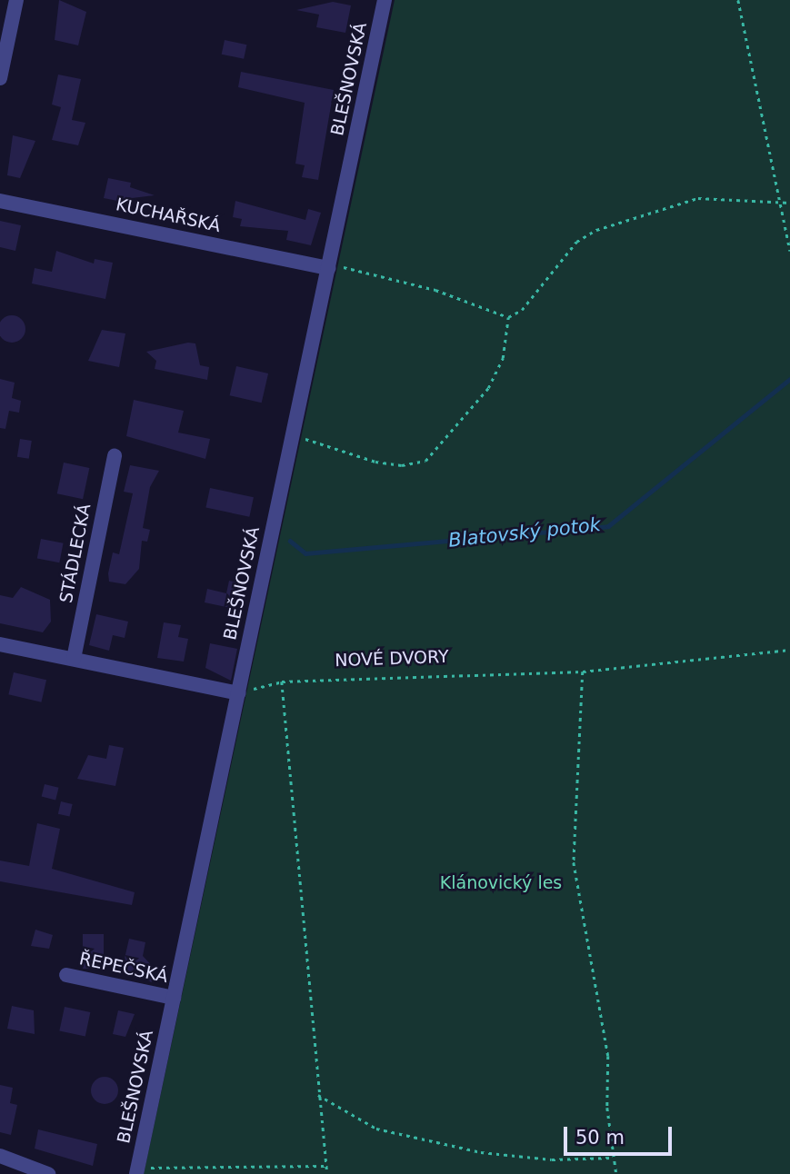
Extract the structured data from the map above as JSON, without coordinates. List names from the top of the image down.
{
  "streets": {
    "street": [
      "BLEŠNOVSKÁ",
      "KUCHAŘSKÁ",
      "STÁDLECKÁ",
      "ŘEPEČSKÁ"
    ],
    "path": ["NOVÉ DVORY"]
  },
  "crossings": [
    ["BLEŠNOVSKÁ", "KUCHAŘSKÁ"],
    ["BLEŠNOVSKÁ", "NOVÉ DVORY"],
    ["BLEŠNOVSKÁ", "ŘEPEČSKÁ"]
  ],
  "water": ["Blatovský potok"],
  "parks": ["Klánovický les"],
  "scale_bar": "50 m"
}
